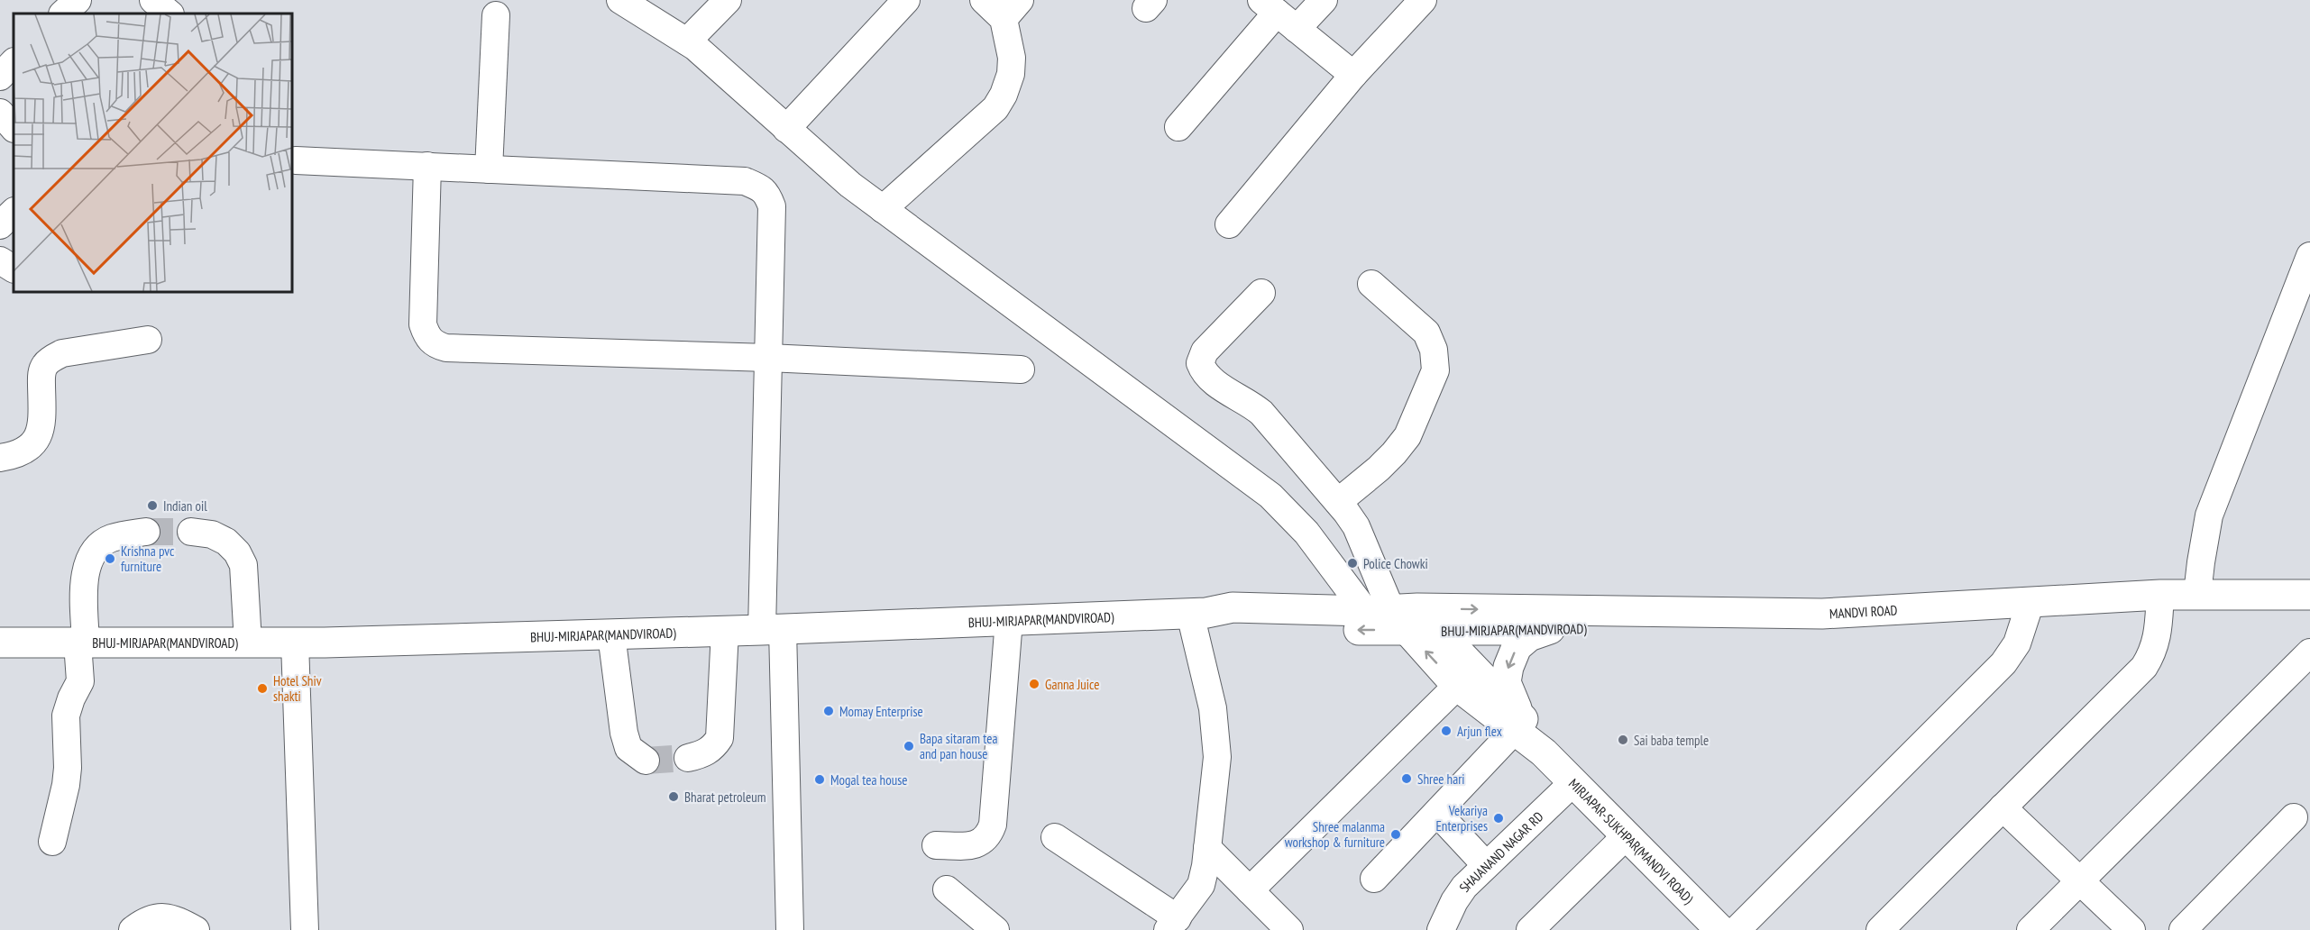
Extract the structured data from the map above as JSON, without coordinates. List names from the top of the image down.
{
  "streets": {
    "main road": ["MANDVI ROAD", "BHUJ-MIRJAPAR(MANDVIROAD)", "MIRJAPAR-SUKHPAR(MANDVI ROAD)"],
    "street": ["SHAJANAND NAGAR RD"]
  },
  "crossings": [
    ["MANDVI ROAD", "BHUJ-MIRJAPAR(MANDVIROAD)"],
    ["MANDVI ROAD", "MIRJAPAR-SUKHPAR(MANDVI ROAD)"],
    ["BHUJ-MIRJAPAR(MANDVIROAD)", "MIRJAPAR-SUKHPAR(MANDVI ROAD)"],
    ["MIRJAPAR-SUKHPAR(MANDVI ROAD)", "SHAJANAND NAGAR RD"]
  ],
  "one_way": ["MANDVI ROAD"],
  "places": [
    "Indian oil",
    "Krishna pvc furniture",
    "Police Chowki",
    "Ganna Juice",
    "Hotel Shiv shakti",
    "Momay Enterprise",
    "Arjun flex",
    "Sai baba temple",
    "Bapa sitaram tea and pan house",
    "Shree hari",
    "Mogal tea house",
    "Bharat petroleum",
    "Vekariya Enterprises",
    "Shree malanma workshop & furniture"
  ]
}
